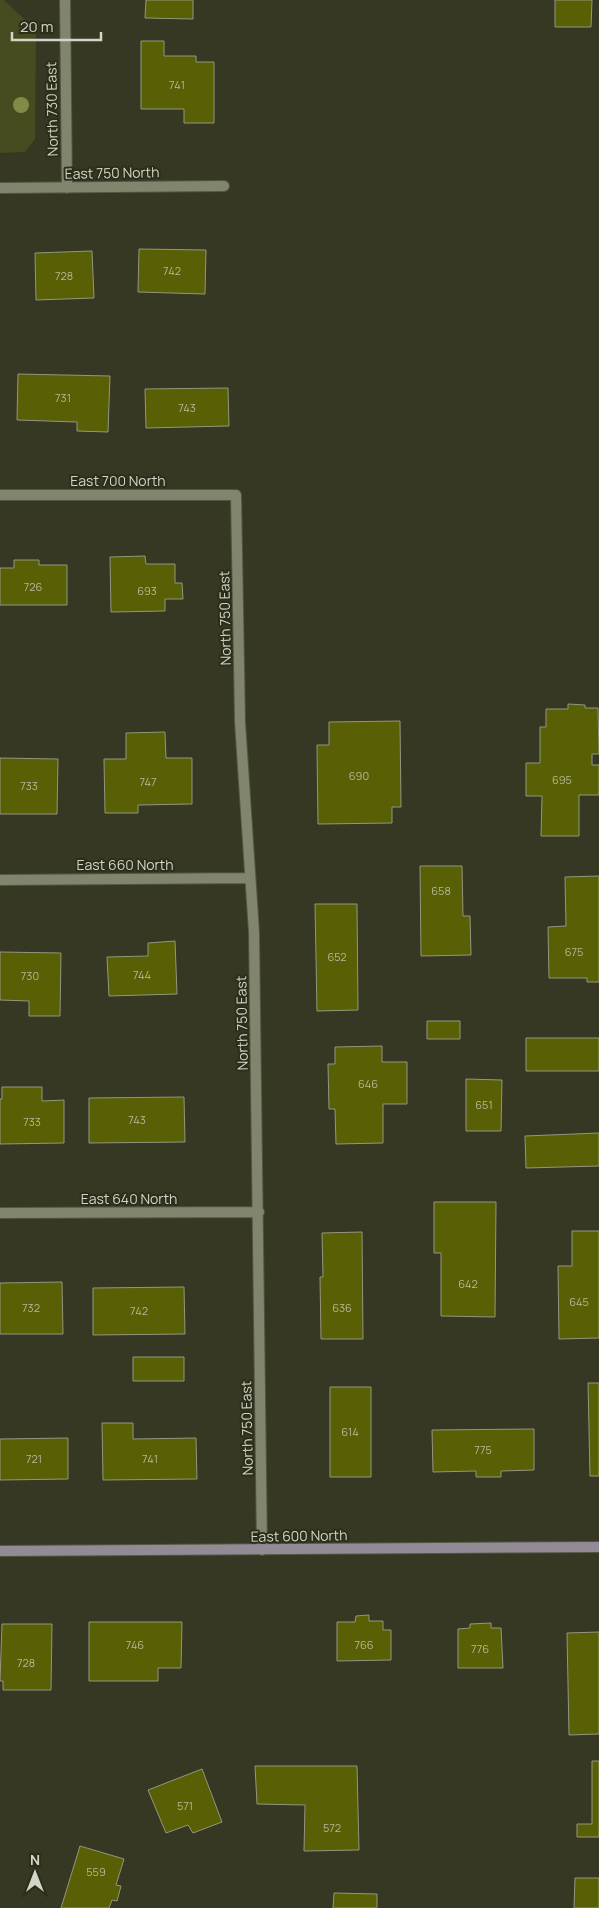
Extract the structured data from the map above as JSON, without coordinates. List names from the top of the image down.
{
  "streets": {
    "street": [
      "North 730 East",
      "East 750 North",
      "East 700 North",
      "North 750 East",
      "East 660 North",
      "East 640 North",
      "East 600 North"
    ]
  },
  "crossings": [
    ["North 730 East", "East 750 North"],
    ["East 700 North", "North 750 East"],
    ["North 750 East", "East 660 North"],
    ["North 750 East", "East 640 North"],
    ["North 750 East", "East 600 North"]
  ],
  "house_numbers": [
    "741",
    "742",
    "728",
    "731",
    "743",
    "726",
    "693",
    "690",
    "695",
    "747",
    "733",
    "658",
    "675",
    "652",
    "744",
    "730",
    "646",
    "651",
    "743",
    "733",
    "642",
    "645",
    "732",
    "636",
    "742",
    "614",
    "775",
    "721",
    "741",
    "746",
    "766",
    "776",
    "728",
    "571",
    "572",
    "559"
  ],
  "scale_bar": "20 m",
  "north": "top"
}
